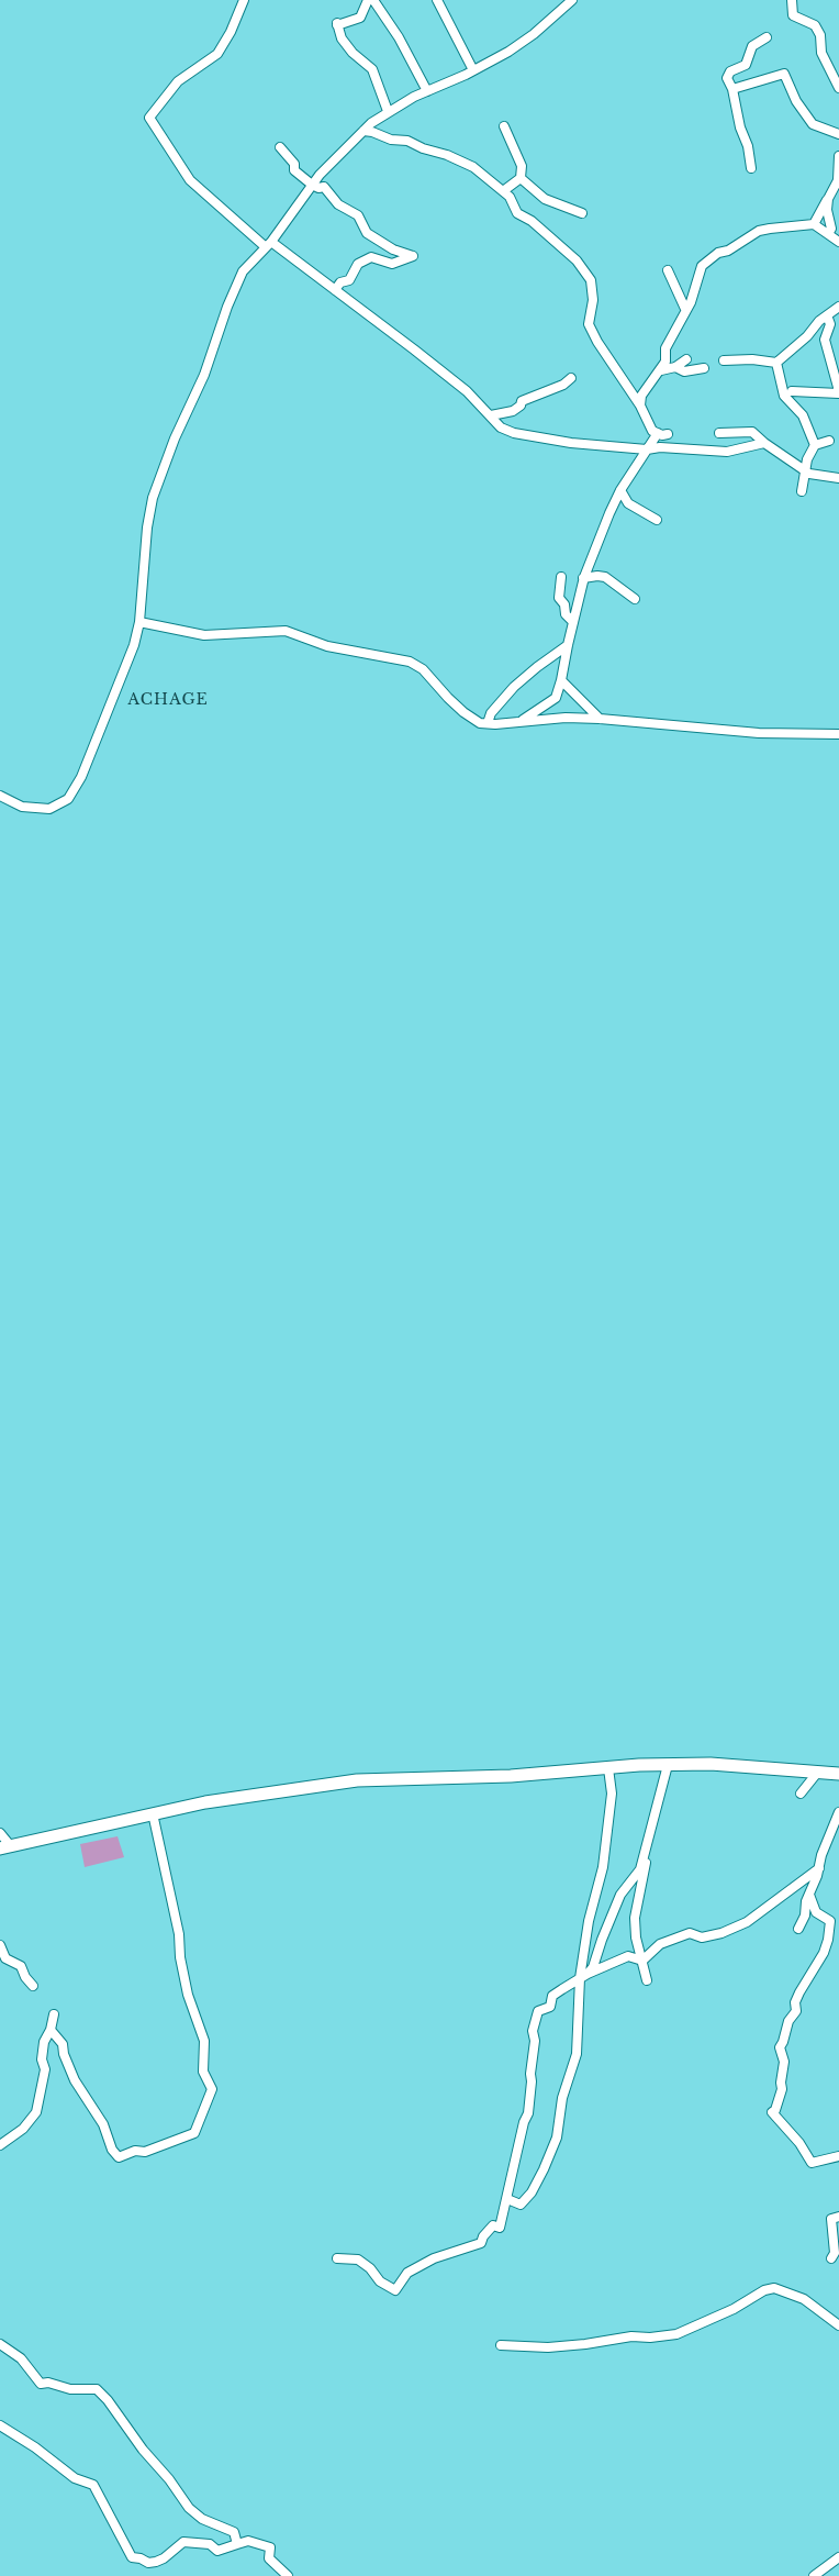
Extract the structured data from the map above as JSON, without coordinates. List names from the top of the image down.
{
  "districts": ["ACHAGE"]
}
